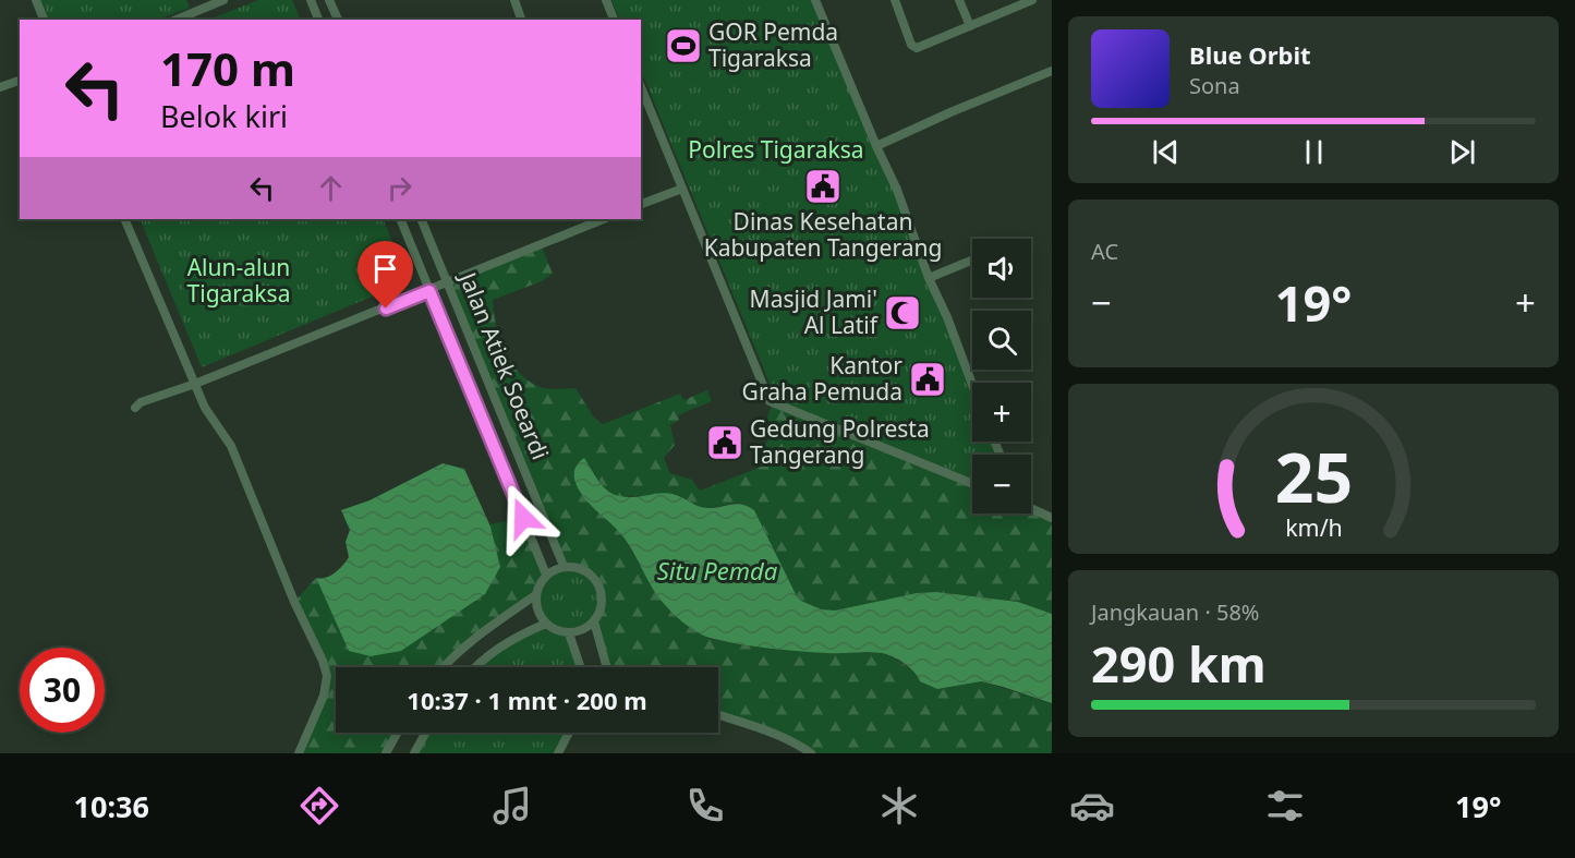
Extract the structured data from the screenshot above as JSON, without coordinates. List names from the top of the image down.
{
  "streets": {
    "street": ["Jalan Atiek Soeardi"]
  },
  "water": ["Situ Pemda"],
  "parks": ["Polres Tigaraksa", "Alun-alun Tigaraksa"],
  "places": {
    "sports": ["GOR Pemda Tigaraksa"],
    "public building": ["Dinas Kesehatan Kabupaten Tangerang", "Kantor Graha Pemuda", "Gedung Polresta Tangerang"],
    "mosque": ["Masjid Jami' Al Latif"]
  },
  "page": {
    "turn": ["170 m", "Belok kiri"],
    "song": ["Blue Orbit", "Sona"],
    "tile": [
      "AC",
      ["Jangkauan · 58%", "290 km"]
    ],
    "map_buttons": ["+", "−"],
    "heat": ["−", "19°", "+"],
    "limit": "30",
    "trip": "10:37 · 1 mnt · 200 m",
    "tabs": ["10:36", "19°"],
    "gauge": ["25", "km/h"]
  }
}
